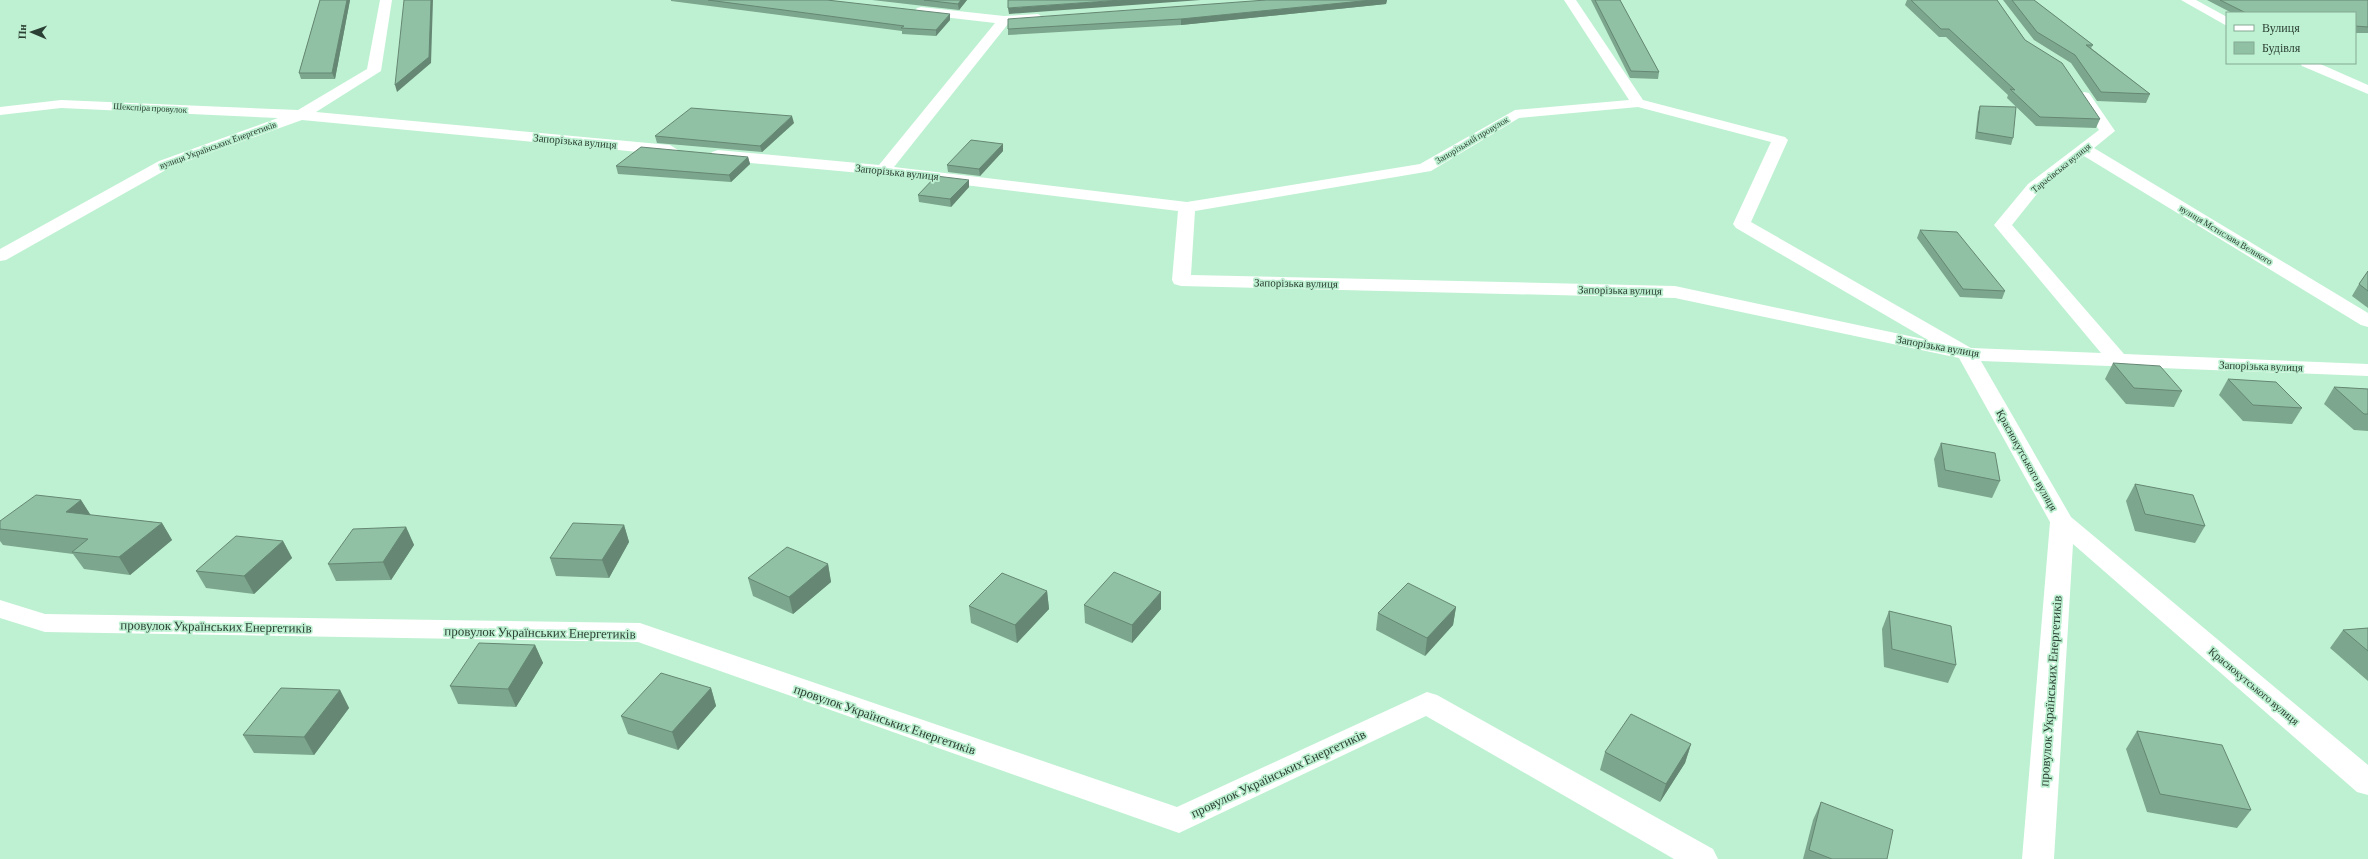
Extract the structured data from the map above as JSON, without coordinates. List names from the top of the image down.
{
  "streets": {
    "street": [
      "Шекспіра провулок",
      "Запорізький провулок",
      "Запорізька вулиця",
      "вулиця Українських Енергетиків",
      "Тарасівська вулиця",
      "вулиця Мстислава Великого",
      "Краснокутського вулиця",
      "провулок Українських Енергетиків"
    ]
  },
  "crossings": [
    ["Шекспіра провулок", "Запорізька вулиця"],
    ["Шекспіра провулок", "вулиця Українських Енергетиків"],
    ["Запорізький провулок", "Запорізька вулиця"],
    ["Запорізький провулок", "Краснокутського вулиця"],
    ["Запорізька вулиця", "вулиця Українських Енергетиків"],
    ["Запорізька вулиця", "Тарасівська вулиця"],
    ["Запорізька вулиця", "Краснокутського вулиця"],
    ["Тарасівська вулиця", "вулиця Мстислава Великого"],
    ["Краснокутського вулиця", "провулок Українських Енергетиків"]
  ],
  "legend": ["Вулиця", "Будівля"],
  "north": "left"
}
